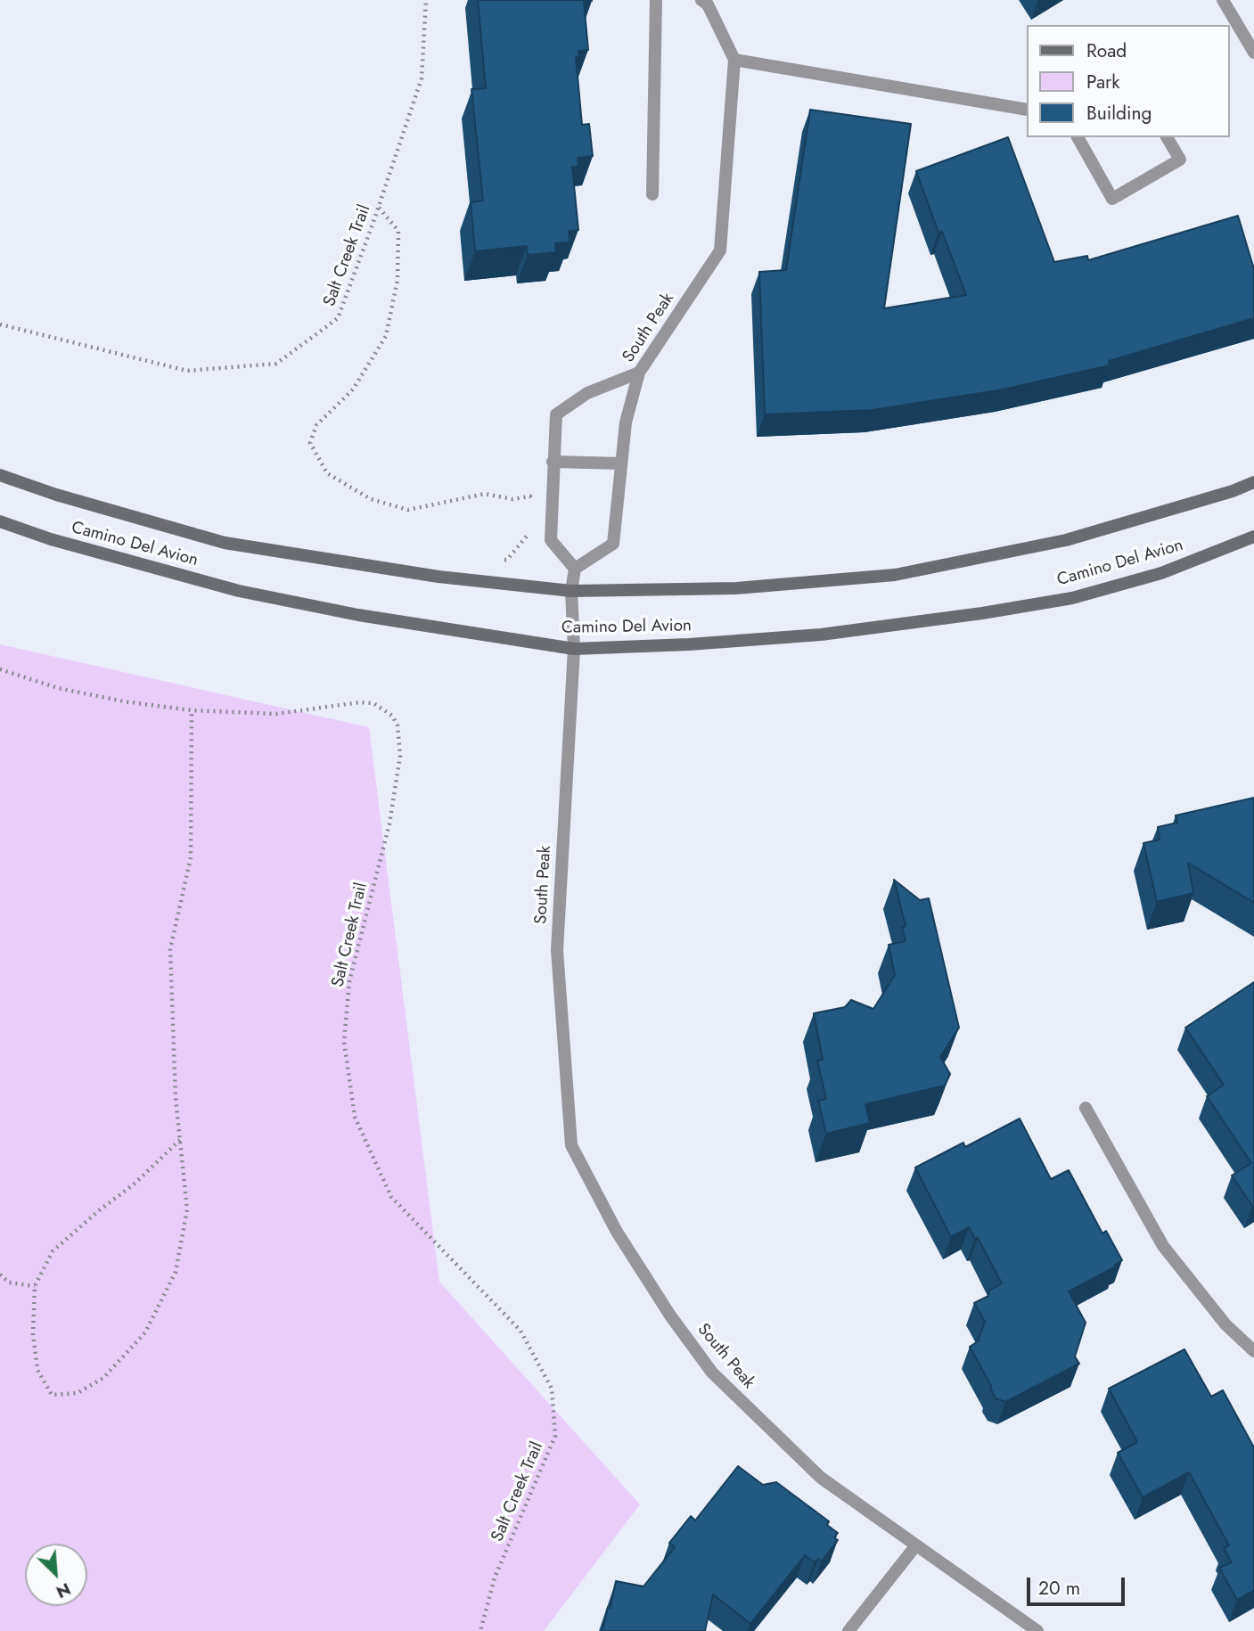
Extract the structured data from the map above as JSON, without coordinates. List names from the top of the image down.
{
  "streets": {
    "main road": ["Camino Del Avion"],
    "street": ["South Peak"],
    "path": ["Salt Creek Trail"]
  },
  "crossings": [
    ["South Peak", "Camino Del Avion"]
  ],
  "legend": ["Road", "Park", "Building"],
  "scale_bar": "20 m",
  "north": "bottom right"
}
